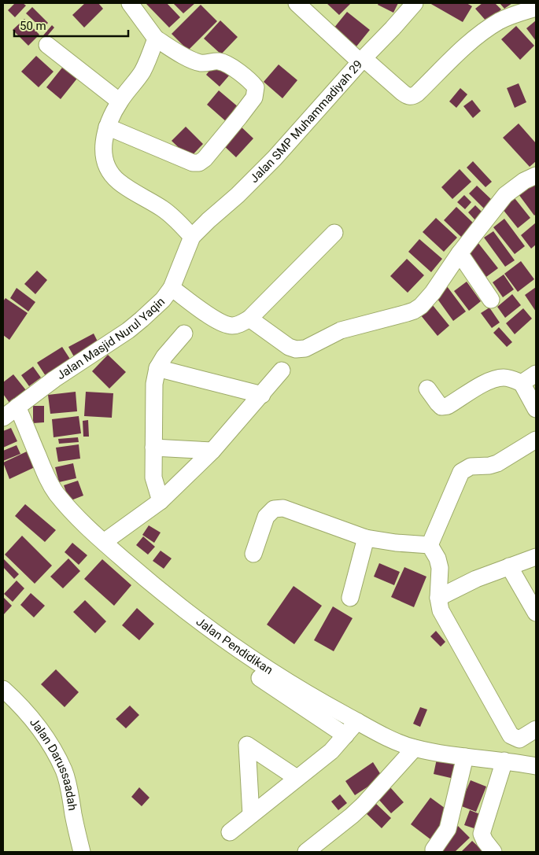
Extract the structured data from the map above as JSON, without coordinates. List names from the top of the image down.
{
  "streets": {
    "street": [
      "Jalan SMP Muhammadiyah 29",
      "Jalan Masjid Nurul Yaqin",
      "Jalan Pendidikan",
      "Jalan Darussaadah"
    ]
  },
  "crossings": [
    ["Jalan SMP Muhammadiyah 29", "Jalan Masjid Nurul Yaqin"],
    ["Jalan Masjid Nurul Yaqin", "Jalan Pendidikan"]
  ],
  "scale_bar": "50 m"
}
